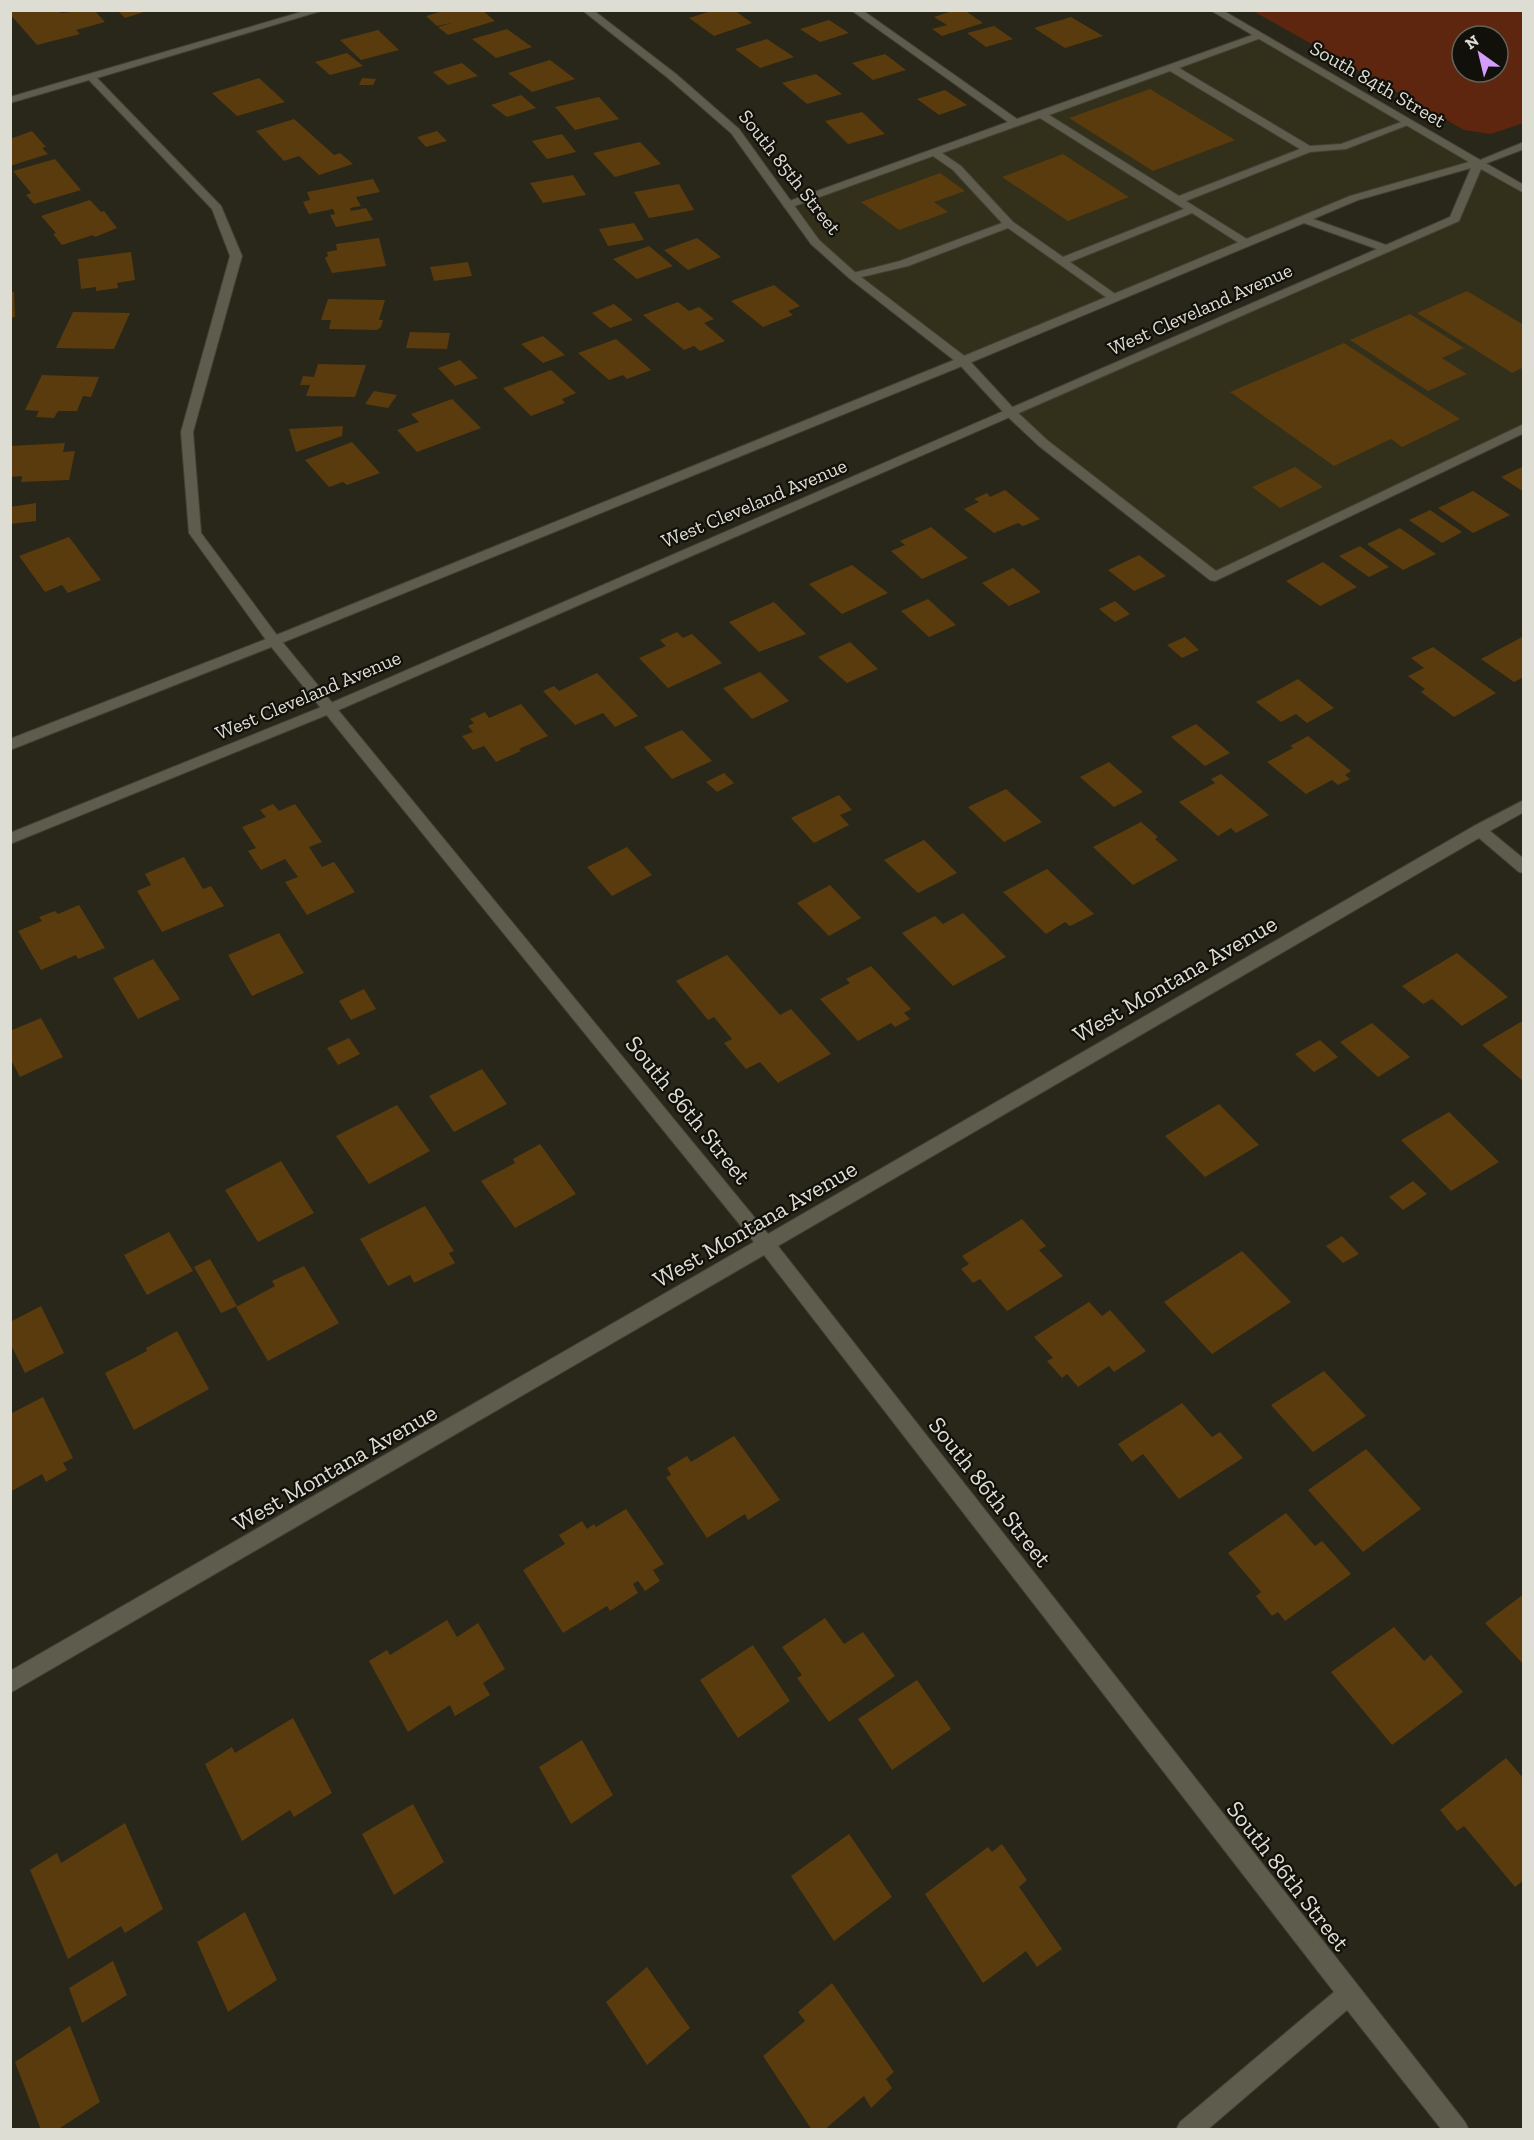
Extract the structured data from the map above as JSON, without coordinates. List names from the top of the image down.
{
  "streets": {
    "street": [
      "South 84th Street",
      "South 85th Street",
      "West Cleveland Avenue",
      "West Montana Avenue",
      "South 86th Street"
    ]
  },
  "crossings": [
    ["South 84th Street", "West Cleveland Avenue"],
    ["South 85th Street", "West Cleveland Avenue"],
    ["West Cleveland Avenue", "South 86th Street"],
    ["West Montana Avenue", "South 86th Street"]
  ],
  "north": "top left"
}
